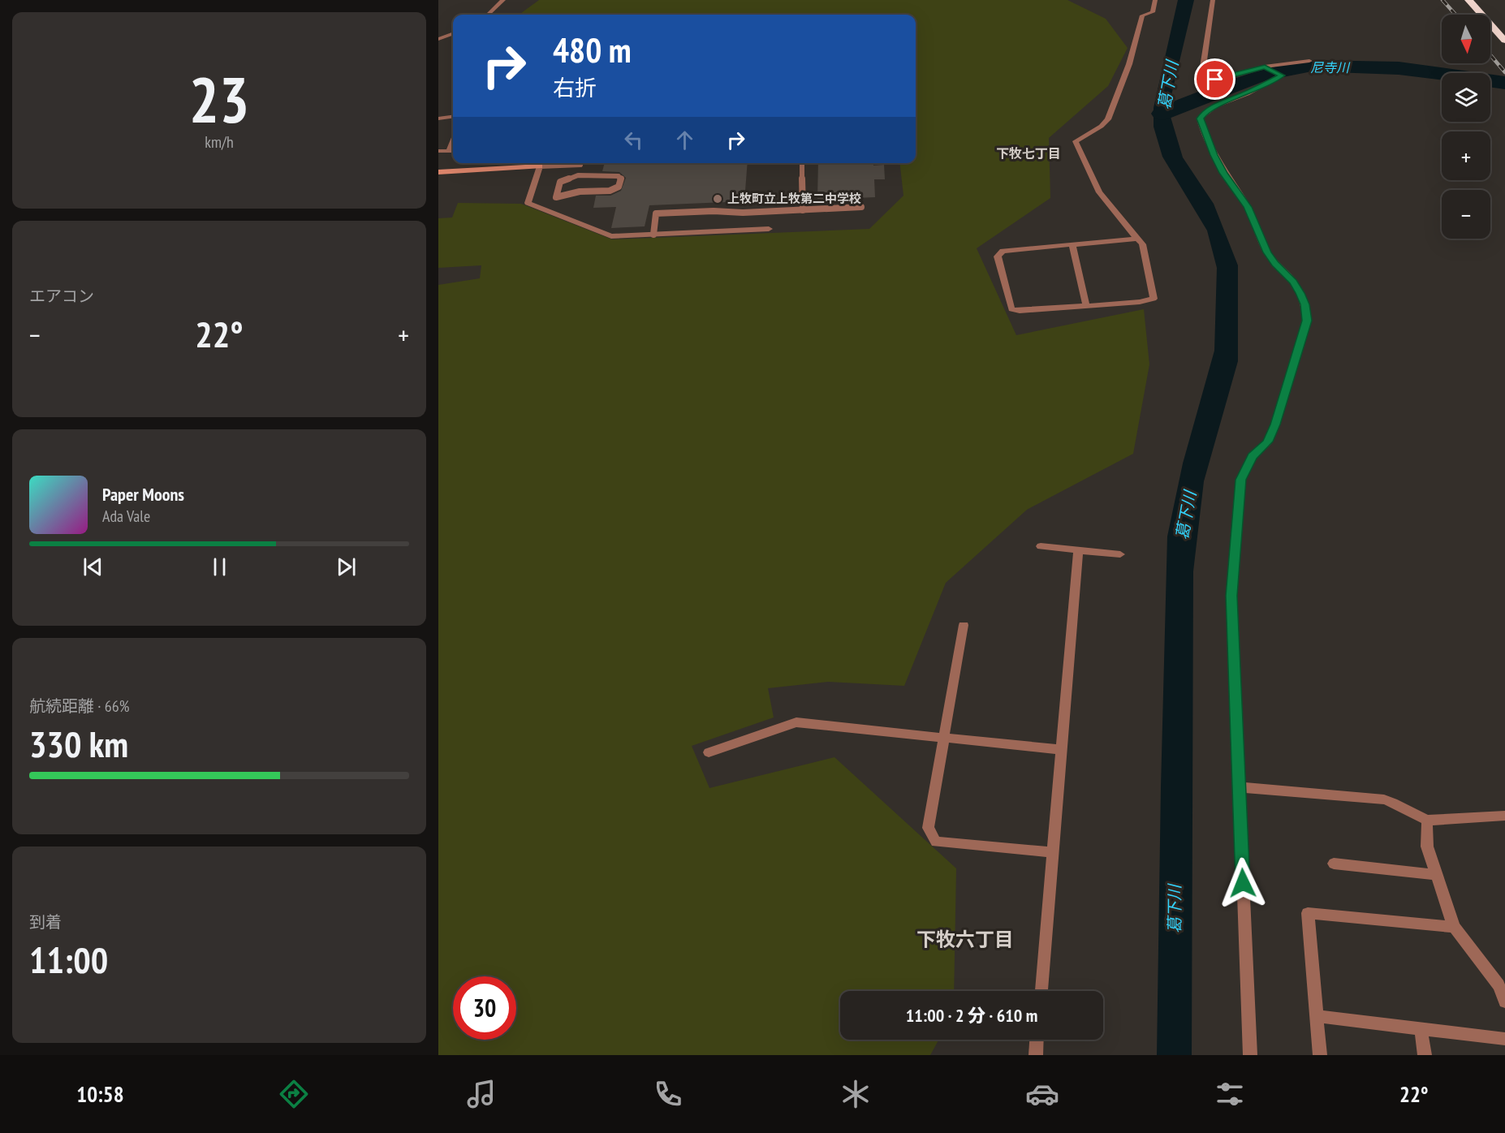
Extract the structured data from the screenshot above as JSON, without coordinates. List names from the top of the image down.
{
  "districts": ["下牧七丁目", "下牧六丁目"],
  "water": ["尼寺川", "葛下川"],
  "places": ["上牧町立上牧第二中学校"],
  "north": "bottom",
  "page": {
    "tile": [
      ["23", "km/h"],
      "エアコン",
      ["航続距離 · 66%", "330 km"],
      ["到着", "11:00"]
    ],
    "map_buttons": ["+", "−"],
    "turn": ["480 m", "右折"],
    "heat": ["−", "22°", "+"],
    "song": ["Paper Moons", "Ada Vale"],
    "limit": "30",
    "trip": "11:00 · 2 分 · 610 m",
    "tabs": ["10:58", "22°"]
  }
}
